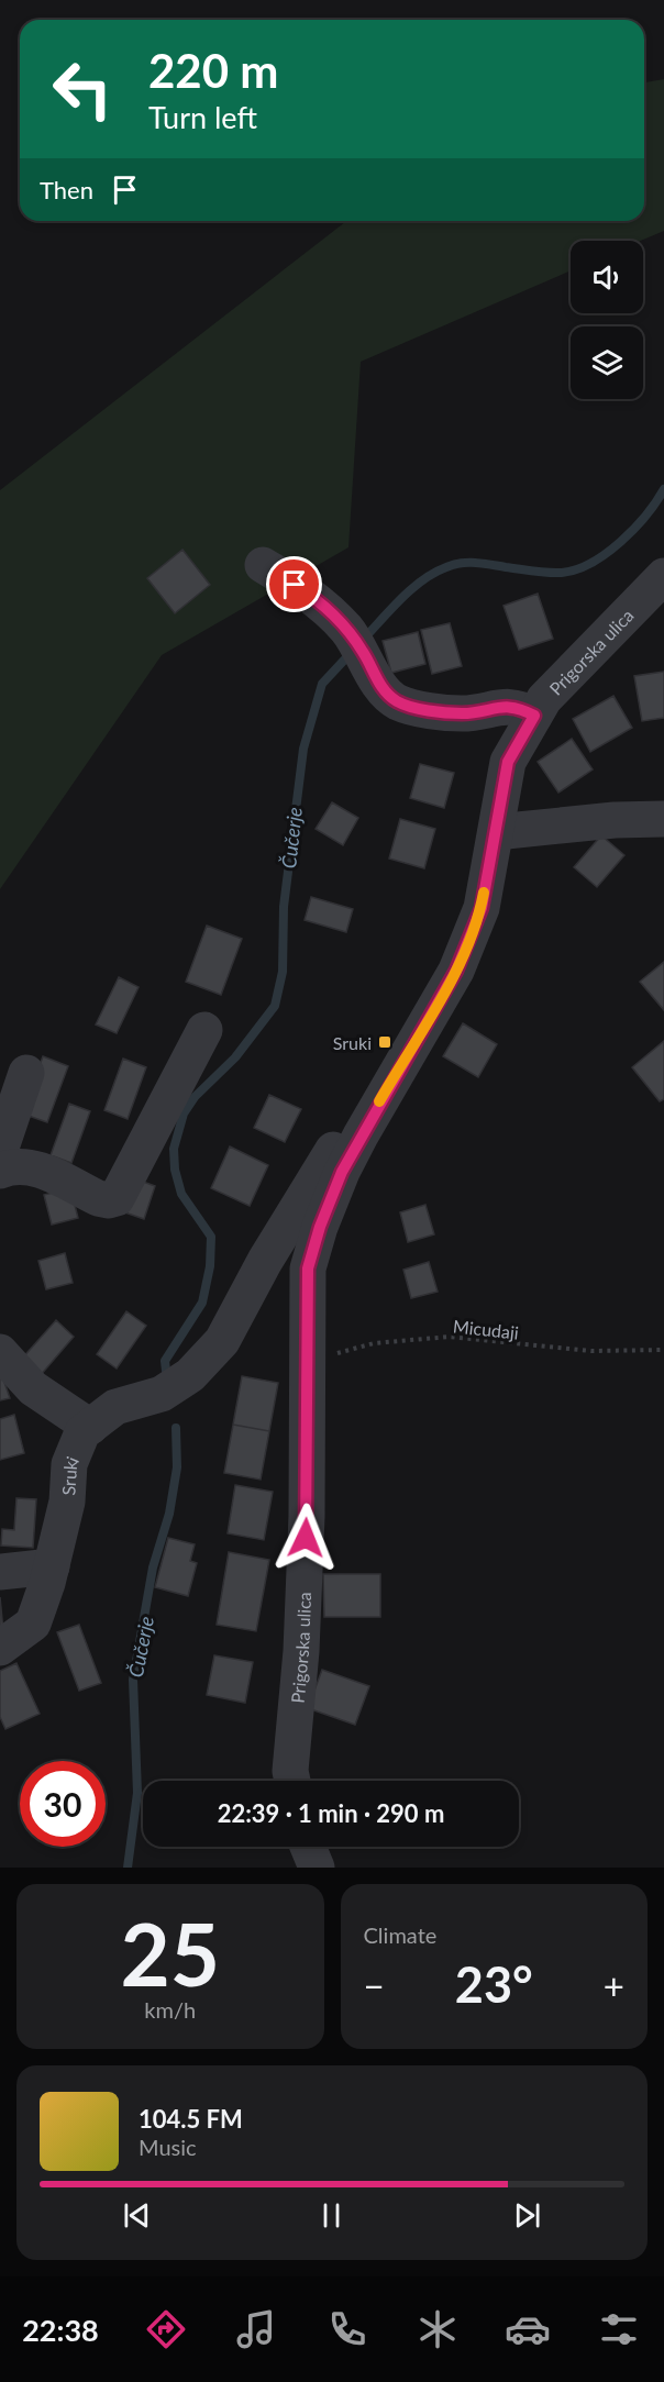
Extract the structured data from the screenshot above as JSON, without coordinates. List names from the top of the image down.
{
  "streets": {
    "street": ["Prigorska ulica", "Sruki"],
    "path": ["Micudaji"]
  },
  "crossings": [
    ["Prigorska ulica", "Micudaji"],
    ["Prigorska ulica", "Sruki"]
  ],
  "water": ["Čučerje"],
  "places": {
    "transit": ["Sruki"]
  },
  "page": {
    "turn": ["220 m", "Turn left"],
    "then": "Then",
    "limit": "30",
    "trip": "22:39 · 1 min · 290 m",
    "tile": [
      ["25", "km/h"],
      "Climate"
    ],
    "heat": ["−", "23°", "+"],
    "song": ["104.5 FM", "Music"],
    "tabs": "22:38"
  }
}
